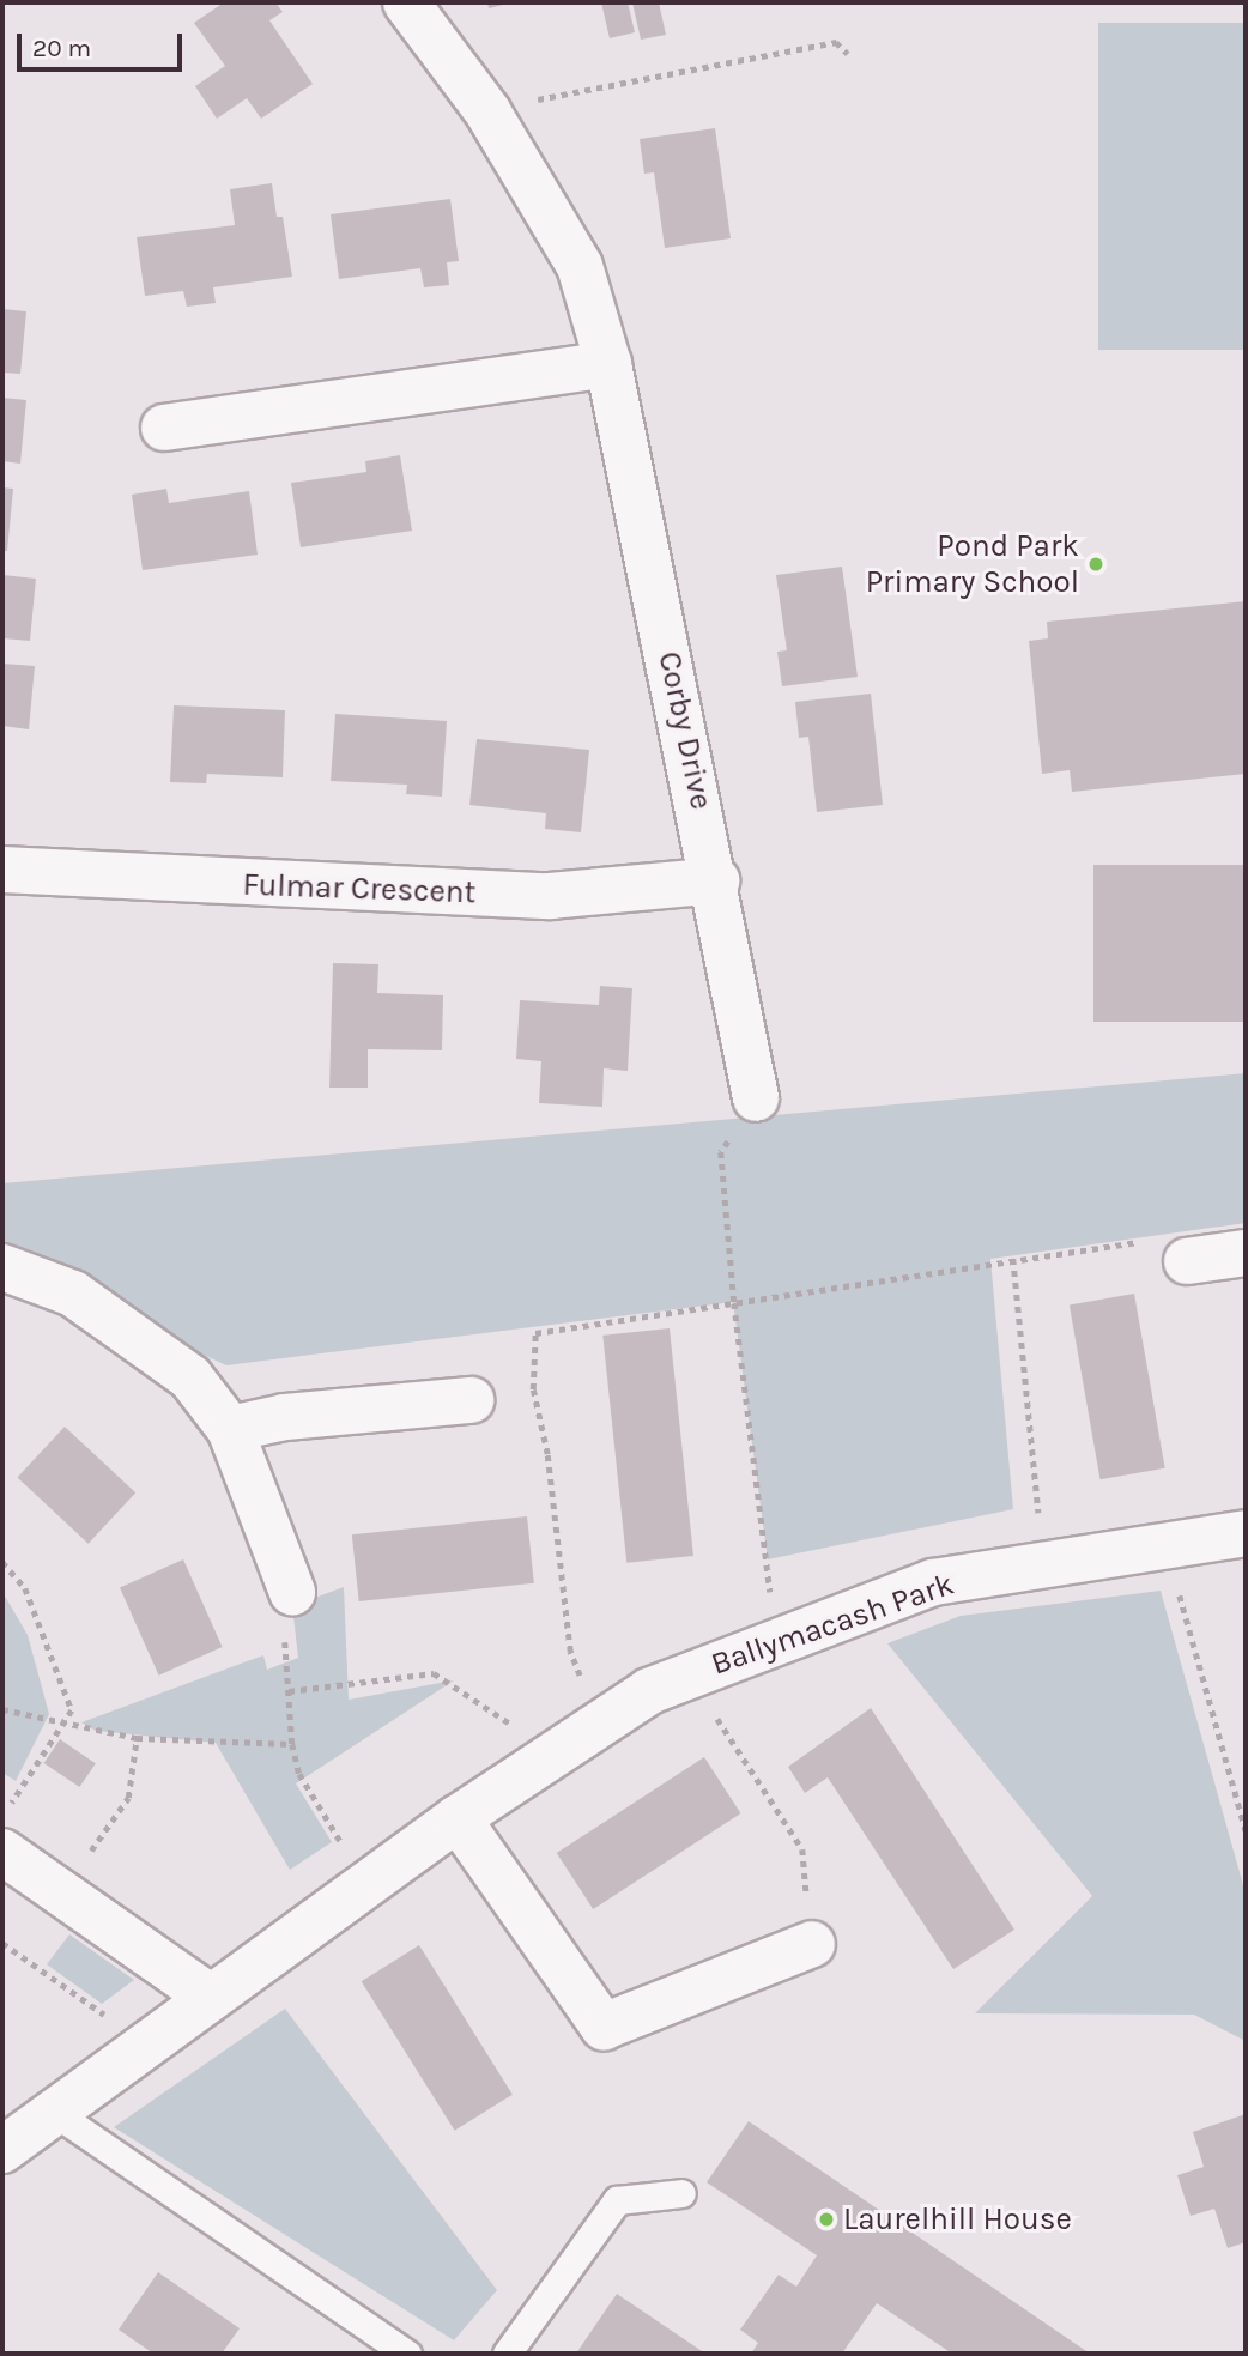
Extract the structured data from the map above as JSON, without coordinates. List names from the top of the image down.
{
  "streets": {
    "street": ["Corby Drive", "Fulmar Crescent", "Ballymacash Park"]
  },
  "crossings": [
    ["Corby Drive", "Fulmar Crescent"]
  ],
  "places": ["Pond Park Primary School", "Laurelhill House"],
  "scale_bar": "20 m"
}
